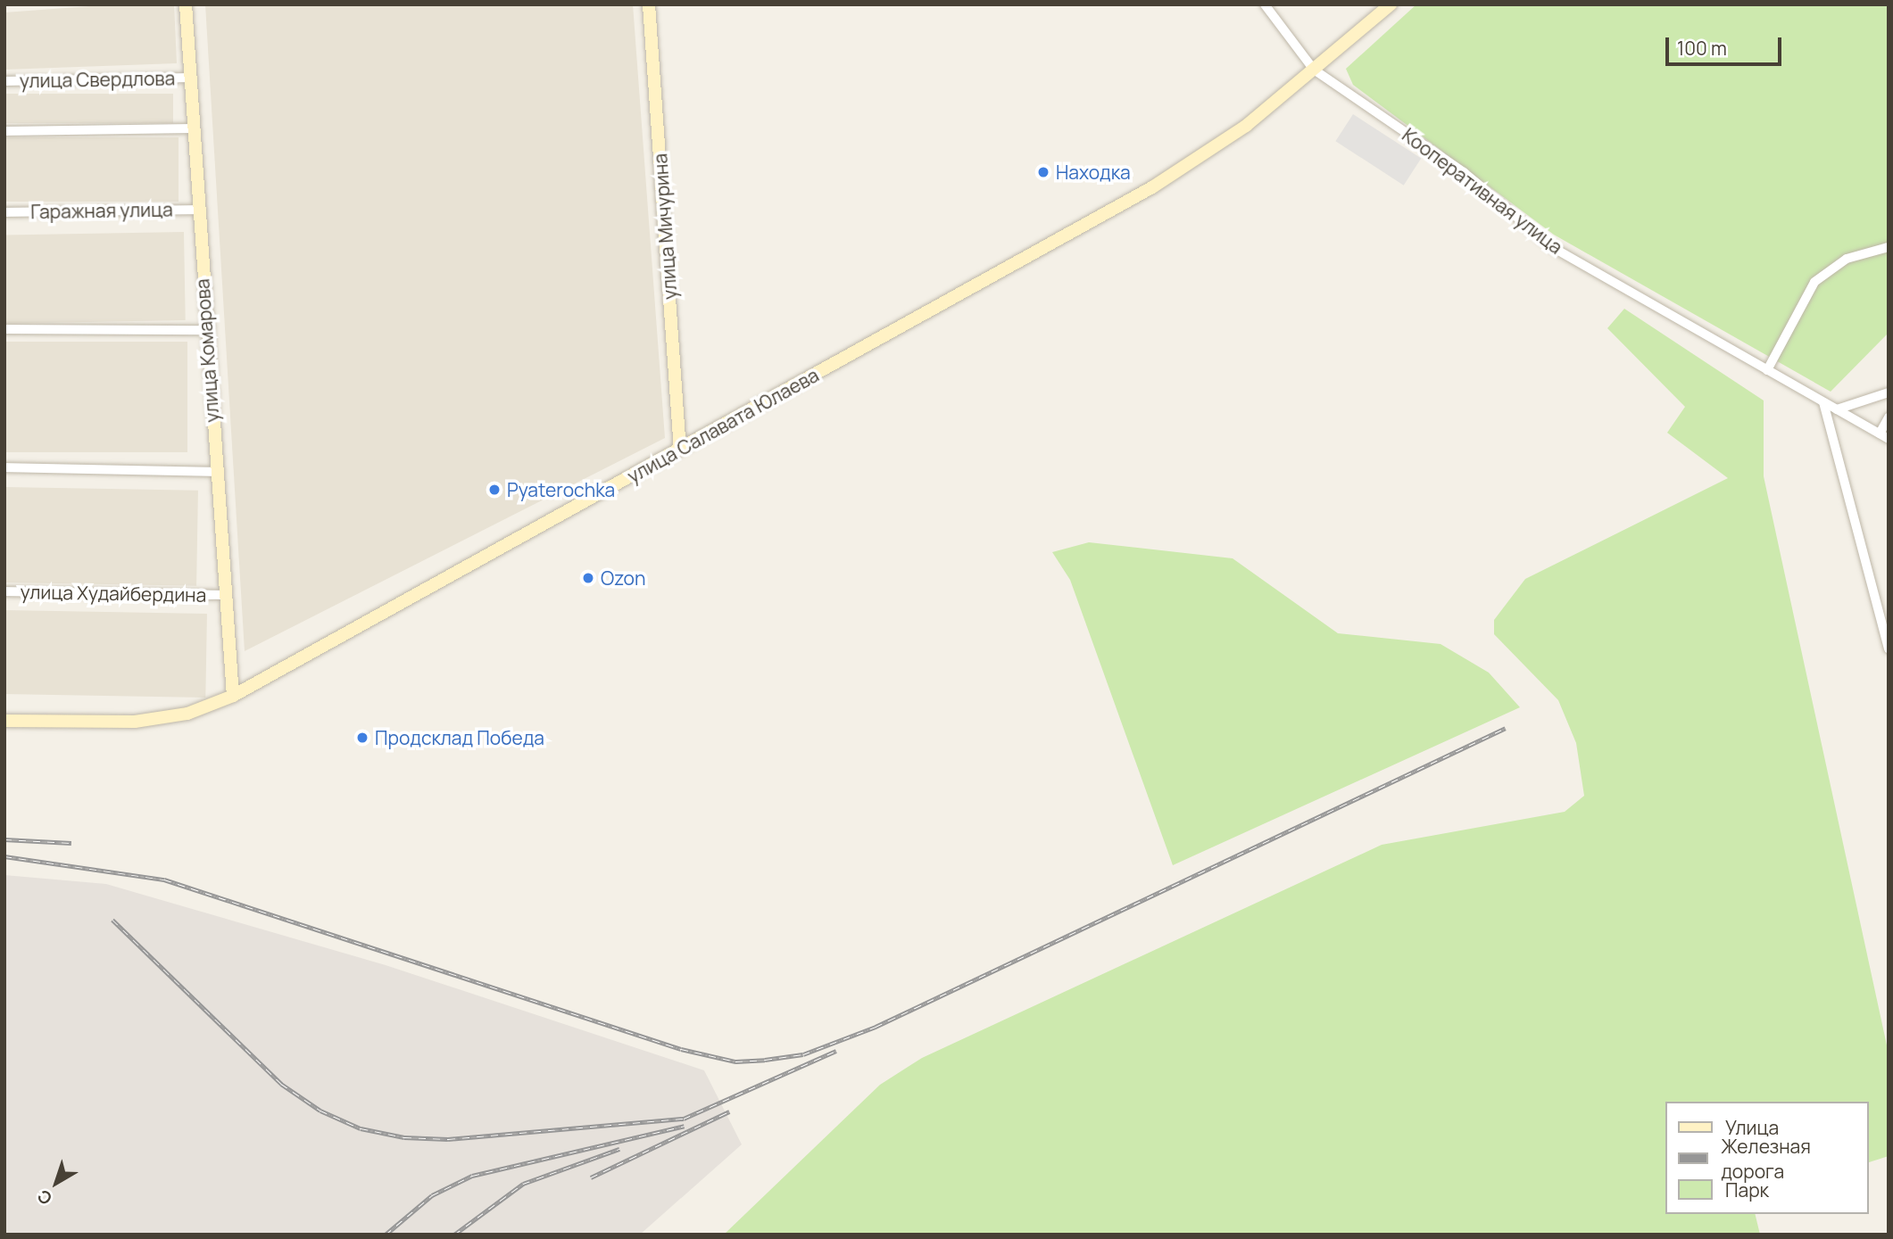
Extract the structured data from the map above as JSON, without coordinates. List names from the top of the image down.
{
  "streets": {
    "street": [
      "улица Свердлова",
      "Кооперативная улица",
      "Гаражная улица",
      "улица Мичурина",
      "улица Комарова",
      "улица Салавата Юлаева",
      "улица Худайбердина"
    ]
  },
  "crossings": [
    ["улица Свердлова", "улица Комарова"],
    ["Кооперативная улица", "улица Салавата Юлаева"],
    ["Гаражная улица", "улица Комарова"],
    ["улица Мичурина", "улица Салавата Юлаева"],
    ["улица Комарова", "улица Салавата Юлаева"],
    ["улица Комарова", "улица Худайбердина"]
  ],
  "places": [
    "Находка",
    "Pyaterochka",
    "Ozon",
    "Продсклад Победа"
  ],
  "legend": ["Улица", "Железная дорога", "Парк"],
  "scale_bar": "100 m",
  "north": "bottom left"
}
